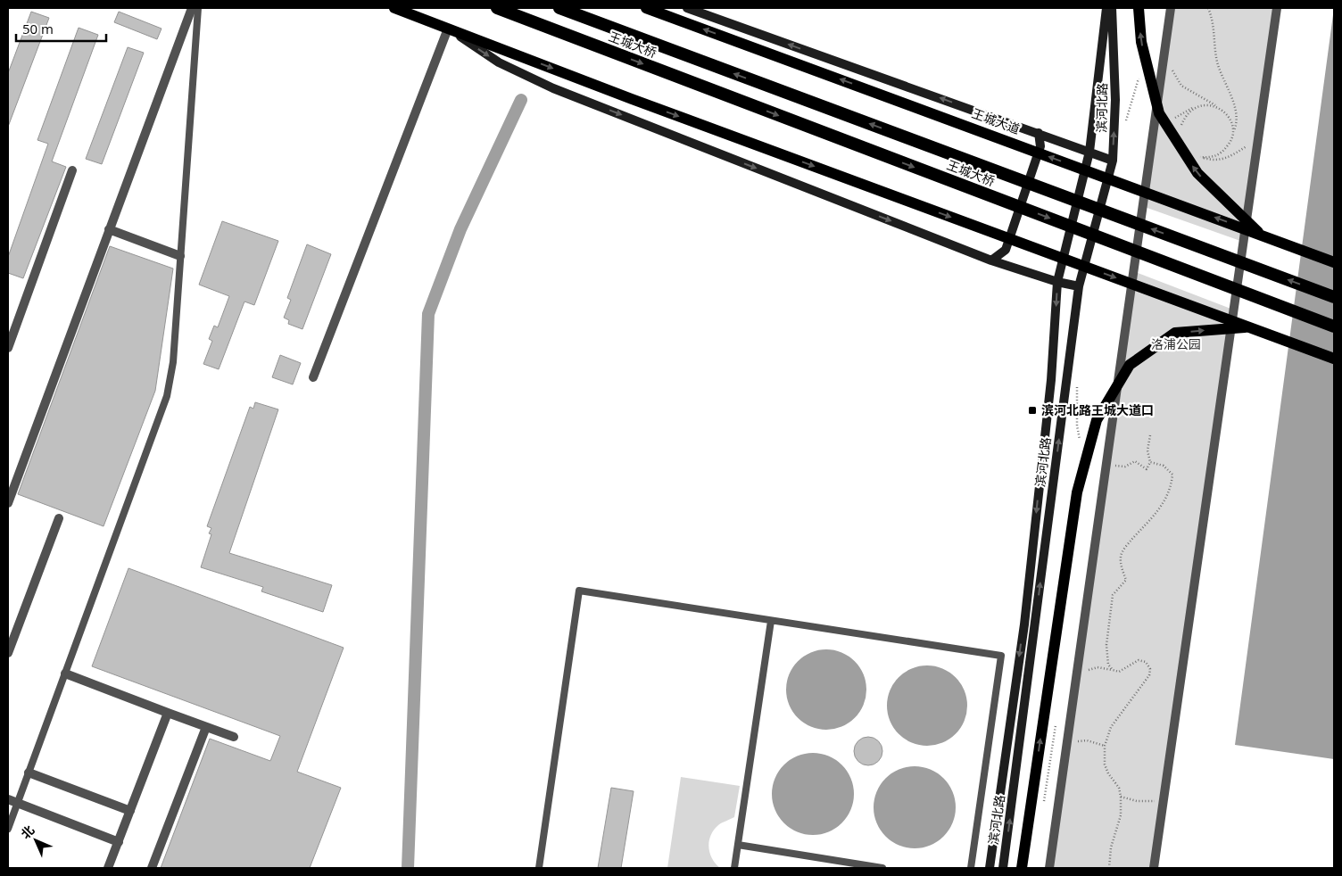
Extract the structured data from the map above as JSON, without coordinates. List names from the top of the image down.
{
  "streets": {
    "highway": ["王城大桥"],
    "main road": ["滨河北路", "王城大道"]
  },
  "parks": ["洛浦公园"],
  "places": {
    "transit": ["滨河北路王城大道口"]
  },
  "scale_bar": "50 m",
  "north": "top left"
}
